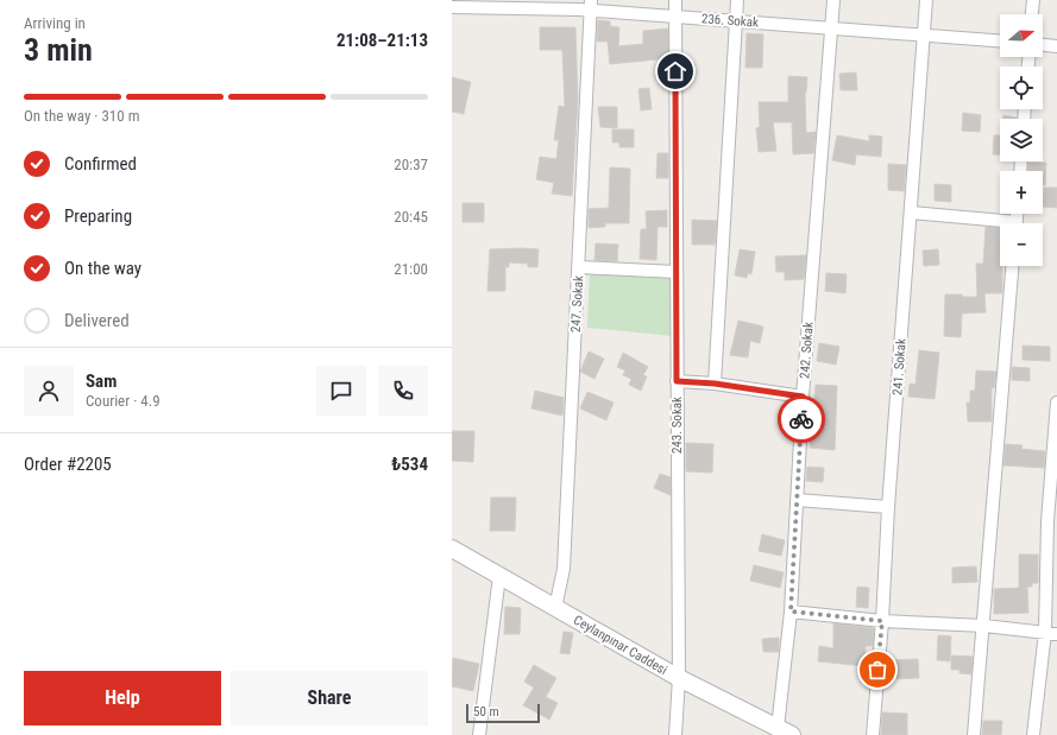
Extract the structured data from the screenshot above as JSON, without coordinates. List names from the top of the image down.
{
  "streets": {
    "main road": ["Ceylanpınar Caddesi"],
    "street": [
      "236. Sokak",
      "247. Sokak",
      "242. Sokak",
      "241. Sokak",
      "243. Sokak"
    ]
  },
  "crossings": [
    ["236. Sokak", "247. Sokak"],
    ["236. Sokak", "242. Sokak"],
    ["236. Sokak", "241. Sokak"],
    ["236. Sokak", "243. Sokak"],
    ["247. Sokak", "Ceylanpınar Caddesi"],
    ["242. Sokak", "Ceylanpınar Caddesi"],
    ["243. Sokak", "Ceylanpınar Caddesi"]
  ],
  "scale_bar": "50 m",
  "north": "right",
  "page": {
    "heading": ["3 min", "Arriving in", "21:08–21:13"],
    "panel": [
      "Sam",
      "Courier · 4.9",
      "Order #2205",
      "₺534"
    ],
    "map_buttons": ["+", "−"],
    "bar": "On the way · 310 m",
    "list": [
      ["Confirmed", "20:37"],
      ["Preparing", "20:45"],
      ["On the way", "21:00"],
      "Delivered"
    ],
    "buttons": ["Help", "Share"],
    "scale": "50 m"
  }
}
